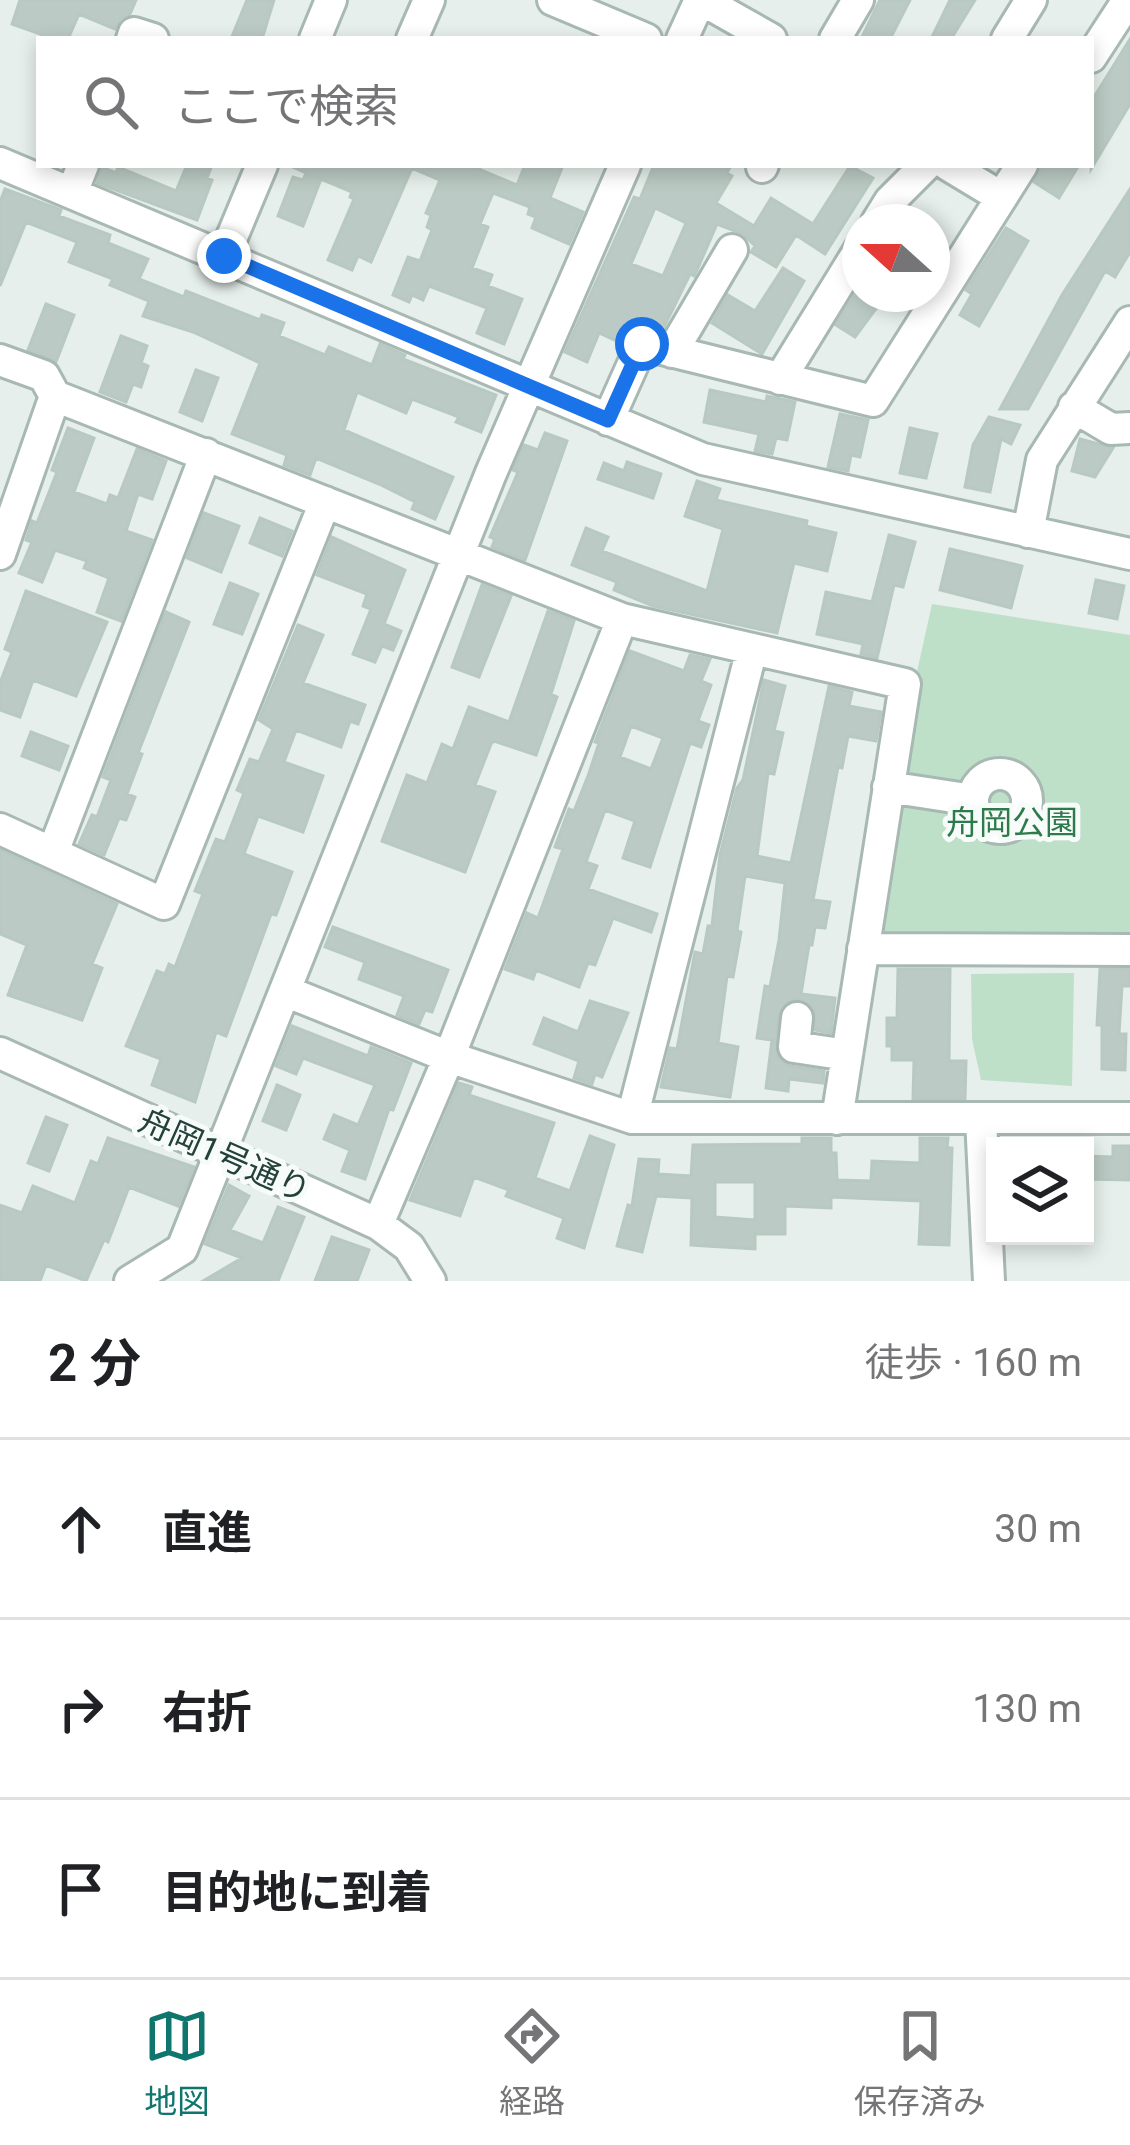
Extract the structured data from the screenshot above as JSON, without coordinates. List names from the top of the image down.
{
  "streets": {
    "street": ["舟岡1号通り"]
  },
  "parks": ["舟岡公園"],
  "north": "left",
  "page": {
    "search": "ここで検索",
    "heading": ["2 分", "徒歩 · 160 m"],
    "list": [
      ["直進", "30 m"],
      ["右折", "130 m"],
      "目的地に到着"
    ],
    "nav": ["地図", "経路", "保存済み"]
  }
}
